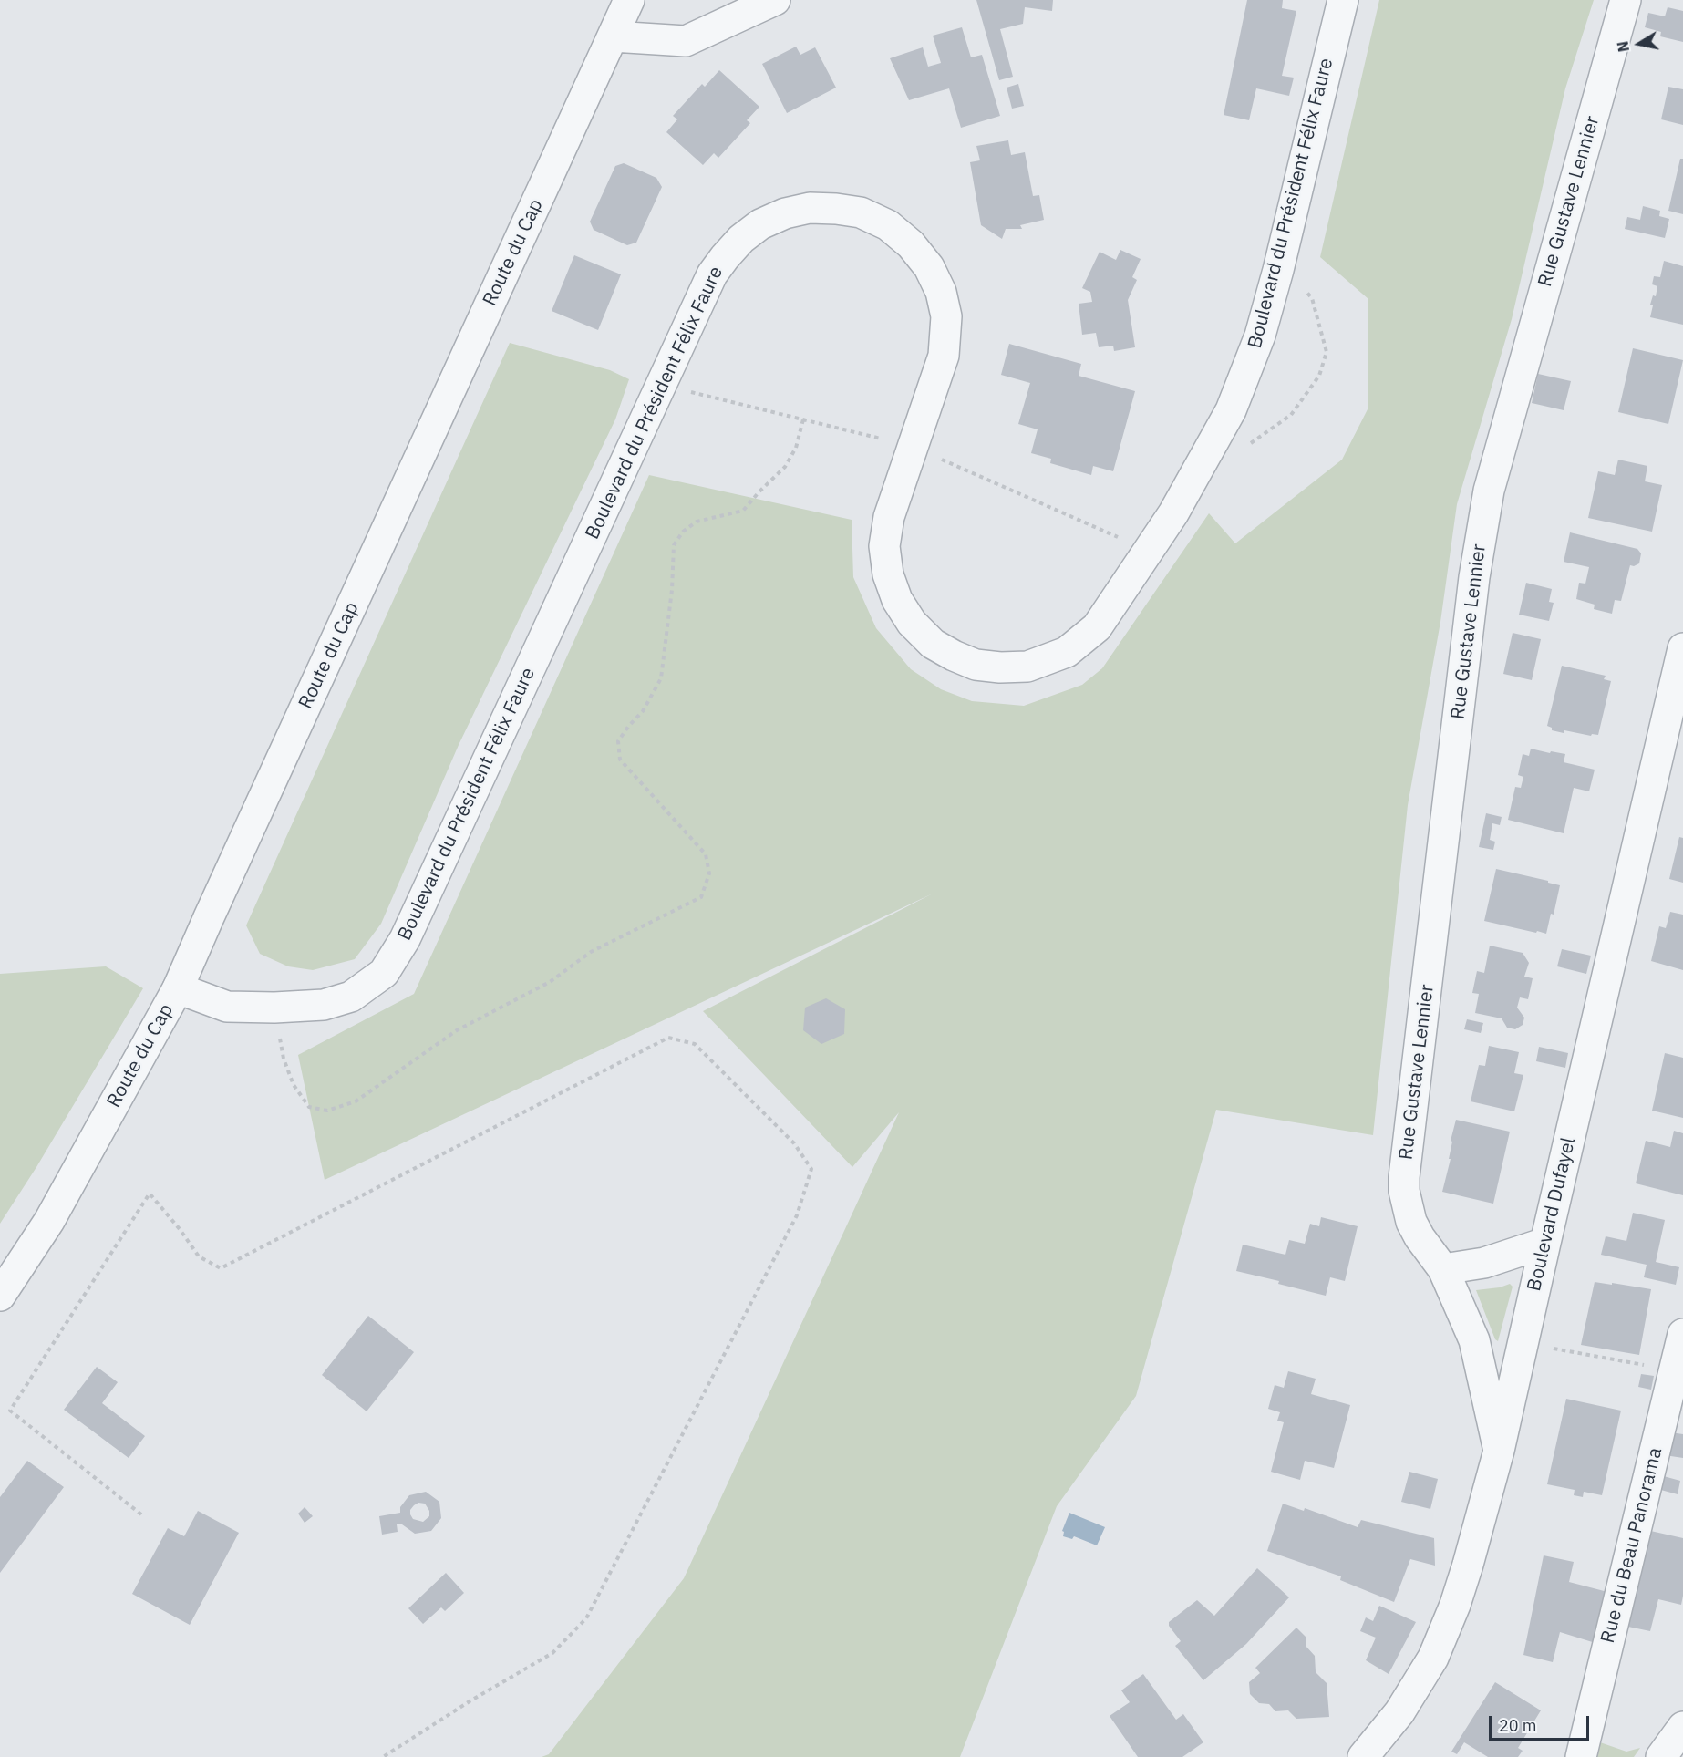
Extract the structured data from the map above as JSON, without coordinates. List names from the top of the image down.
{
  "streets": {
    "street": [
      "Rue Gustave Lennier",
      "Boulevard du Président Félix Faure",
      "Route du Cap",
      "Boulevard Dufayel",
      "Rue du Beau Panorama"
    ]
  },
  "crossings": [
    ["Rue Gustave Lennier", "Boulevard Dufayel"],
    ["Boulevard du Président Félix Faure", "Route du Cap"]
  ],
  "scale_bar": "20 m",
  "north": "left"
}
